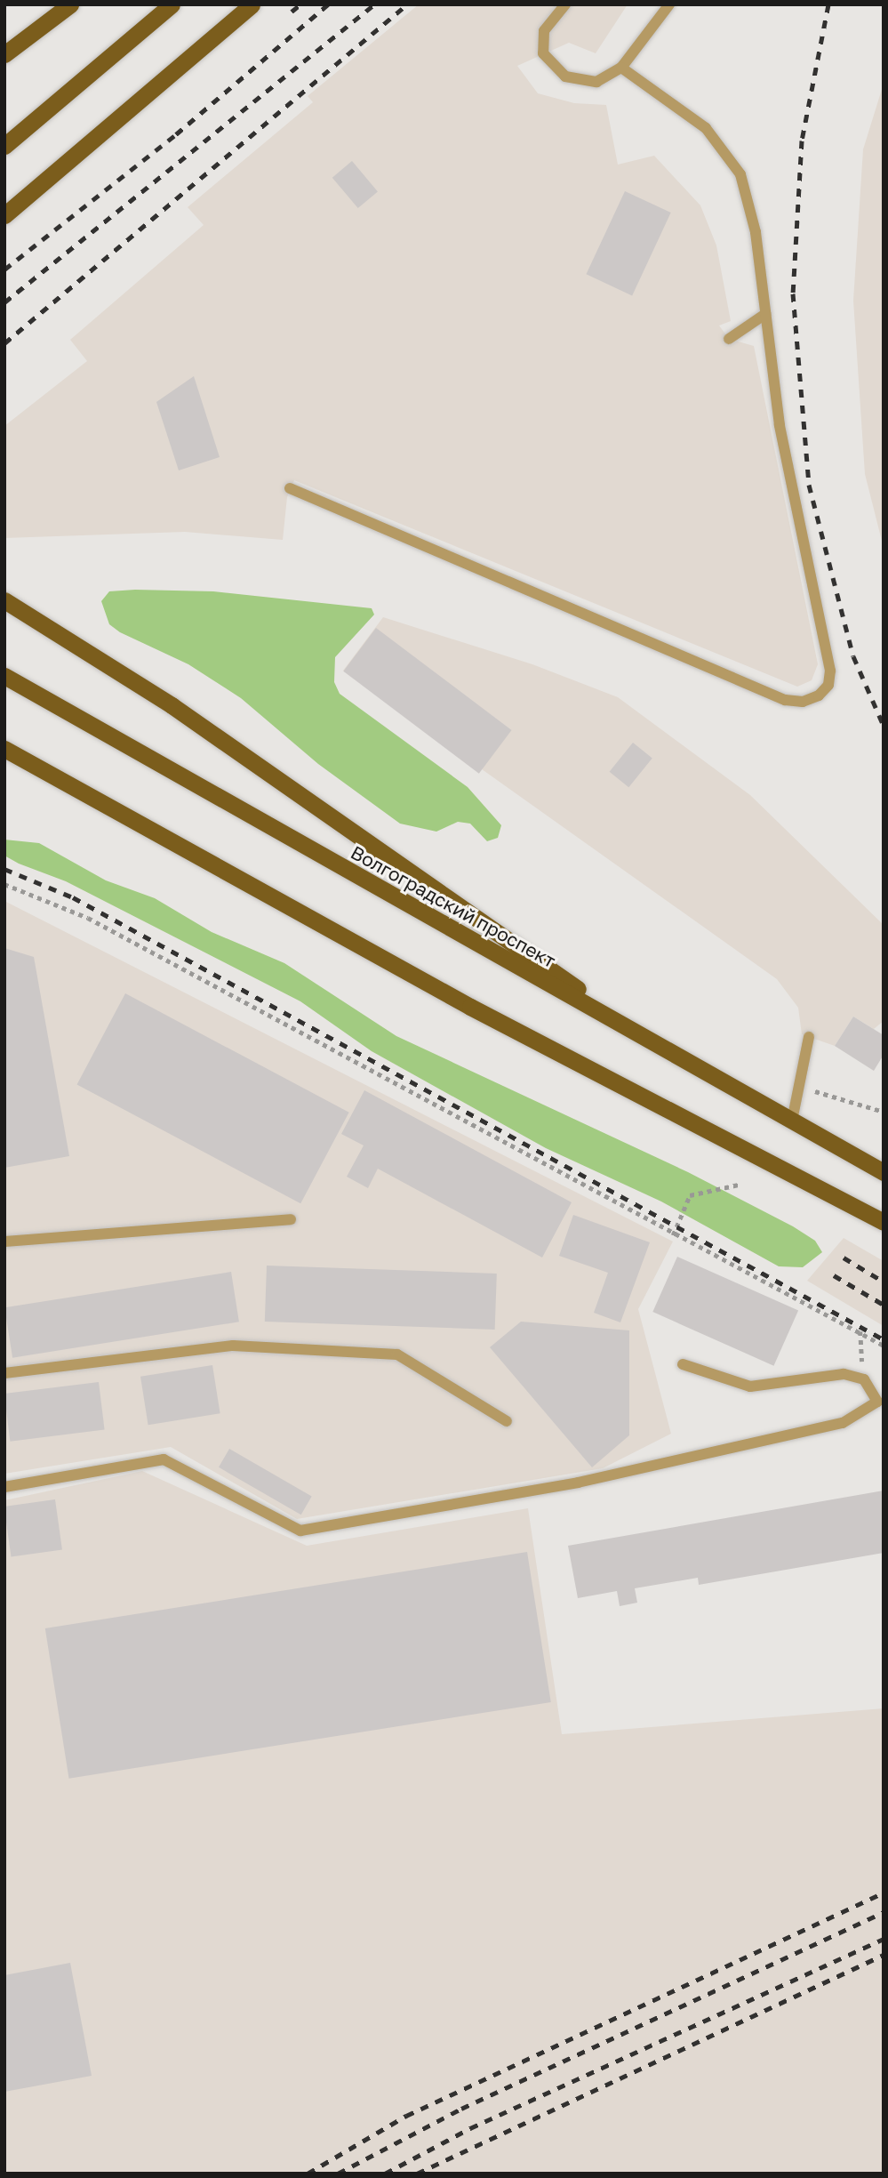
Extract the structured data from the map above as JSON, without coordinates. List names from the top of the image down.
{
  "streets": {
    "main road": ["Волгоградский проспект"]
  }
}
